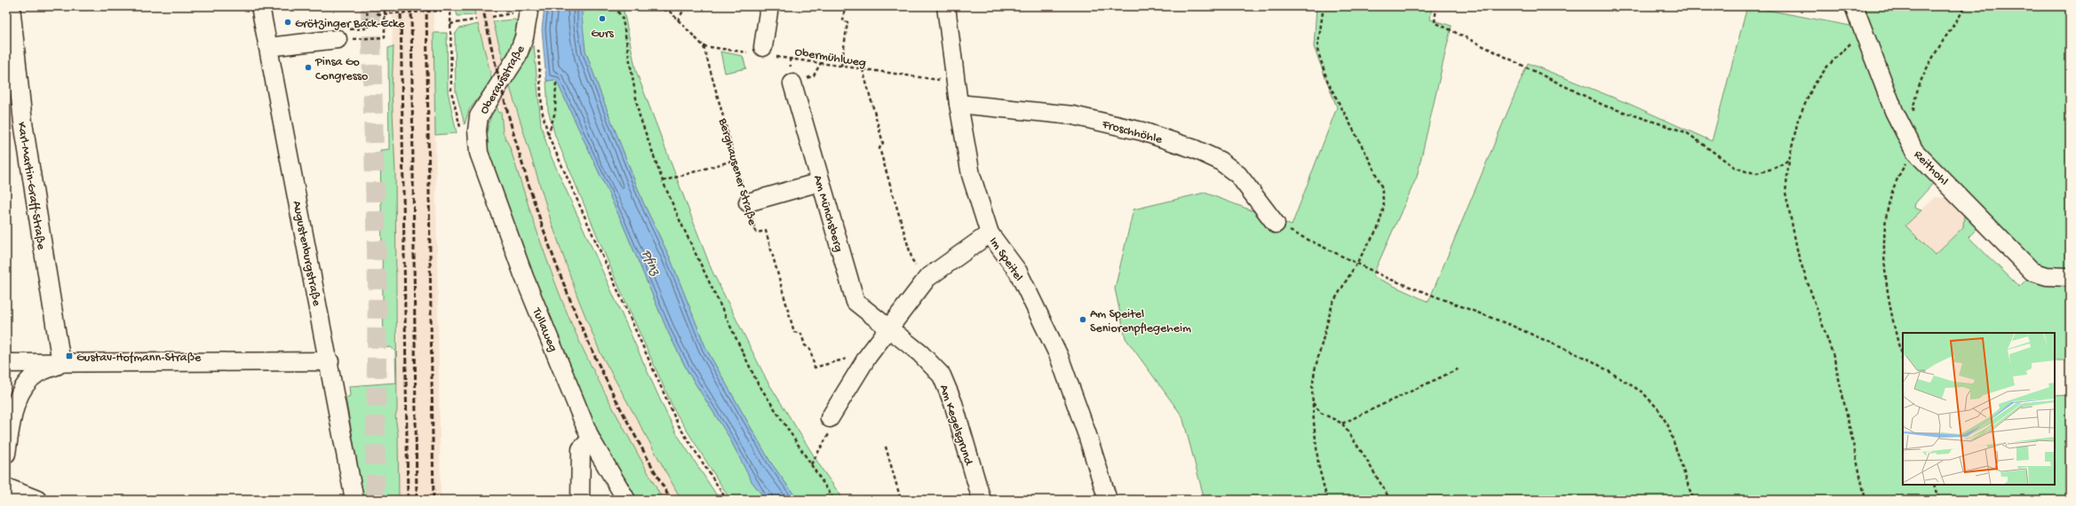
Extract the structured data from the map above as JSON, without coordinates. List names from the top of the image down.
{
  "streets": {
    "street": [
      "Oberausstraße",
      "Froschhöhle",
      "Reithohl",
      "Karl-Martin-Graff-Straße",
      "Am Münchsberg",
      "Augustenburgstraße",
      "Im Speitel",
      "Tullaweg",
      "Am Kegelsgrund"
    ],
    "path": ["Obermühlweg", "Berghausener Straße"]
  },
  "crossings": [
    ["Obermühlweg", "Berghausener Straße"],
    ["Obermühlweg", "Im Speitel"],
    ["Oberausstraße", "Tullaweg"],
    ["Froschhöhle", "Im Speitel"],
    ["Am Münchsberg", "Am Kegelsgrund"]
  ],
  "water": ["Pfinz"],
  "places": {
    "other": [
      "Gurs",
      "Grötzinger Back-Ecke",
      "Pinsa Go Congresso",
      "Am Speitel Seniorenpflegeheim"
    ],
    "transit": ["Gustav-Hofmann-Straße"]
  }
}
